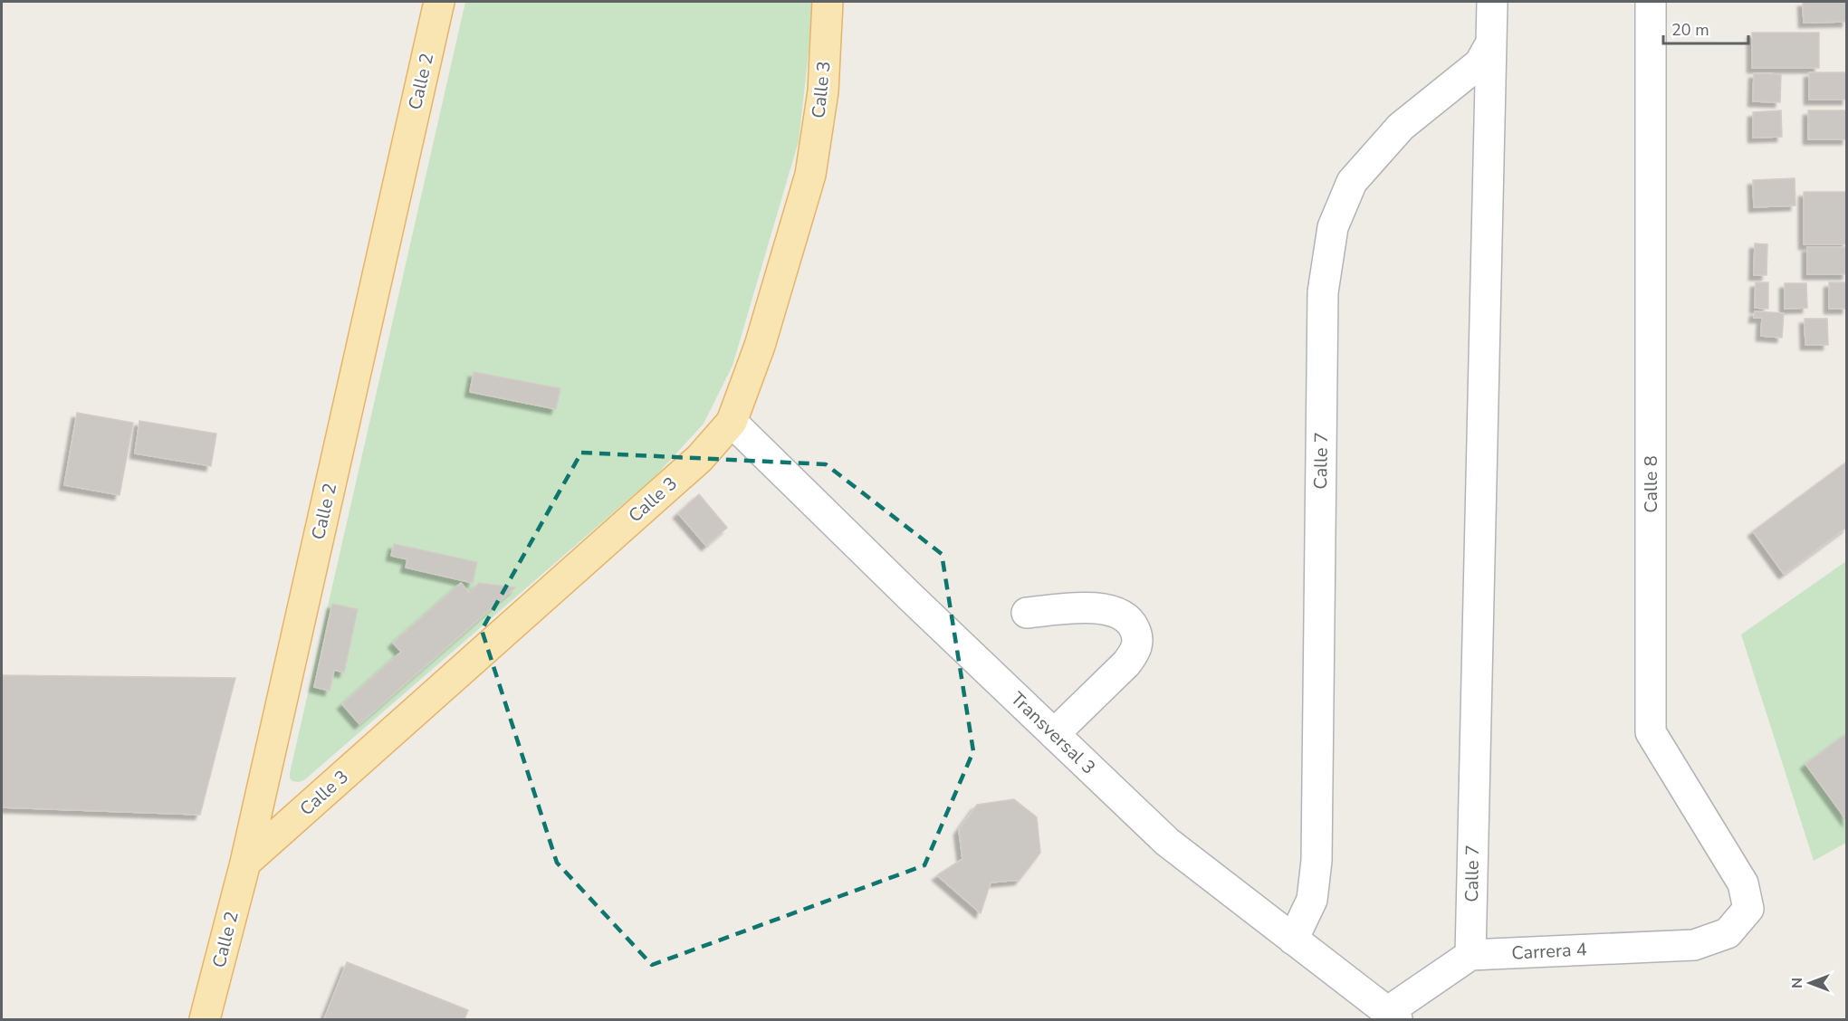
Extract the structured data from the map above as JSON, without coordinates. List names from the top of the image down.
{
  "streets": {
    "main road": ["Calle 2", "Calle 3"],
    "street": [
      "Calle 7",
      "Calle 8",
      "Transversal 3",
      "Carrera 4"
    ]
  },
  "crossings": [
    ["Calle 2", "Calle 3"],
    ["Calle 3", "Transversal 3"],
    ["Calle 7", "Transversal 3"],
    ["Calle 7", "Carrera 4"],
    ["Calle 8", "Carrera 4"]
  ],
  "scale_bar": "20 m",
  "north": "left"
}
